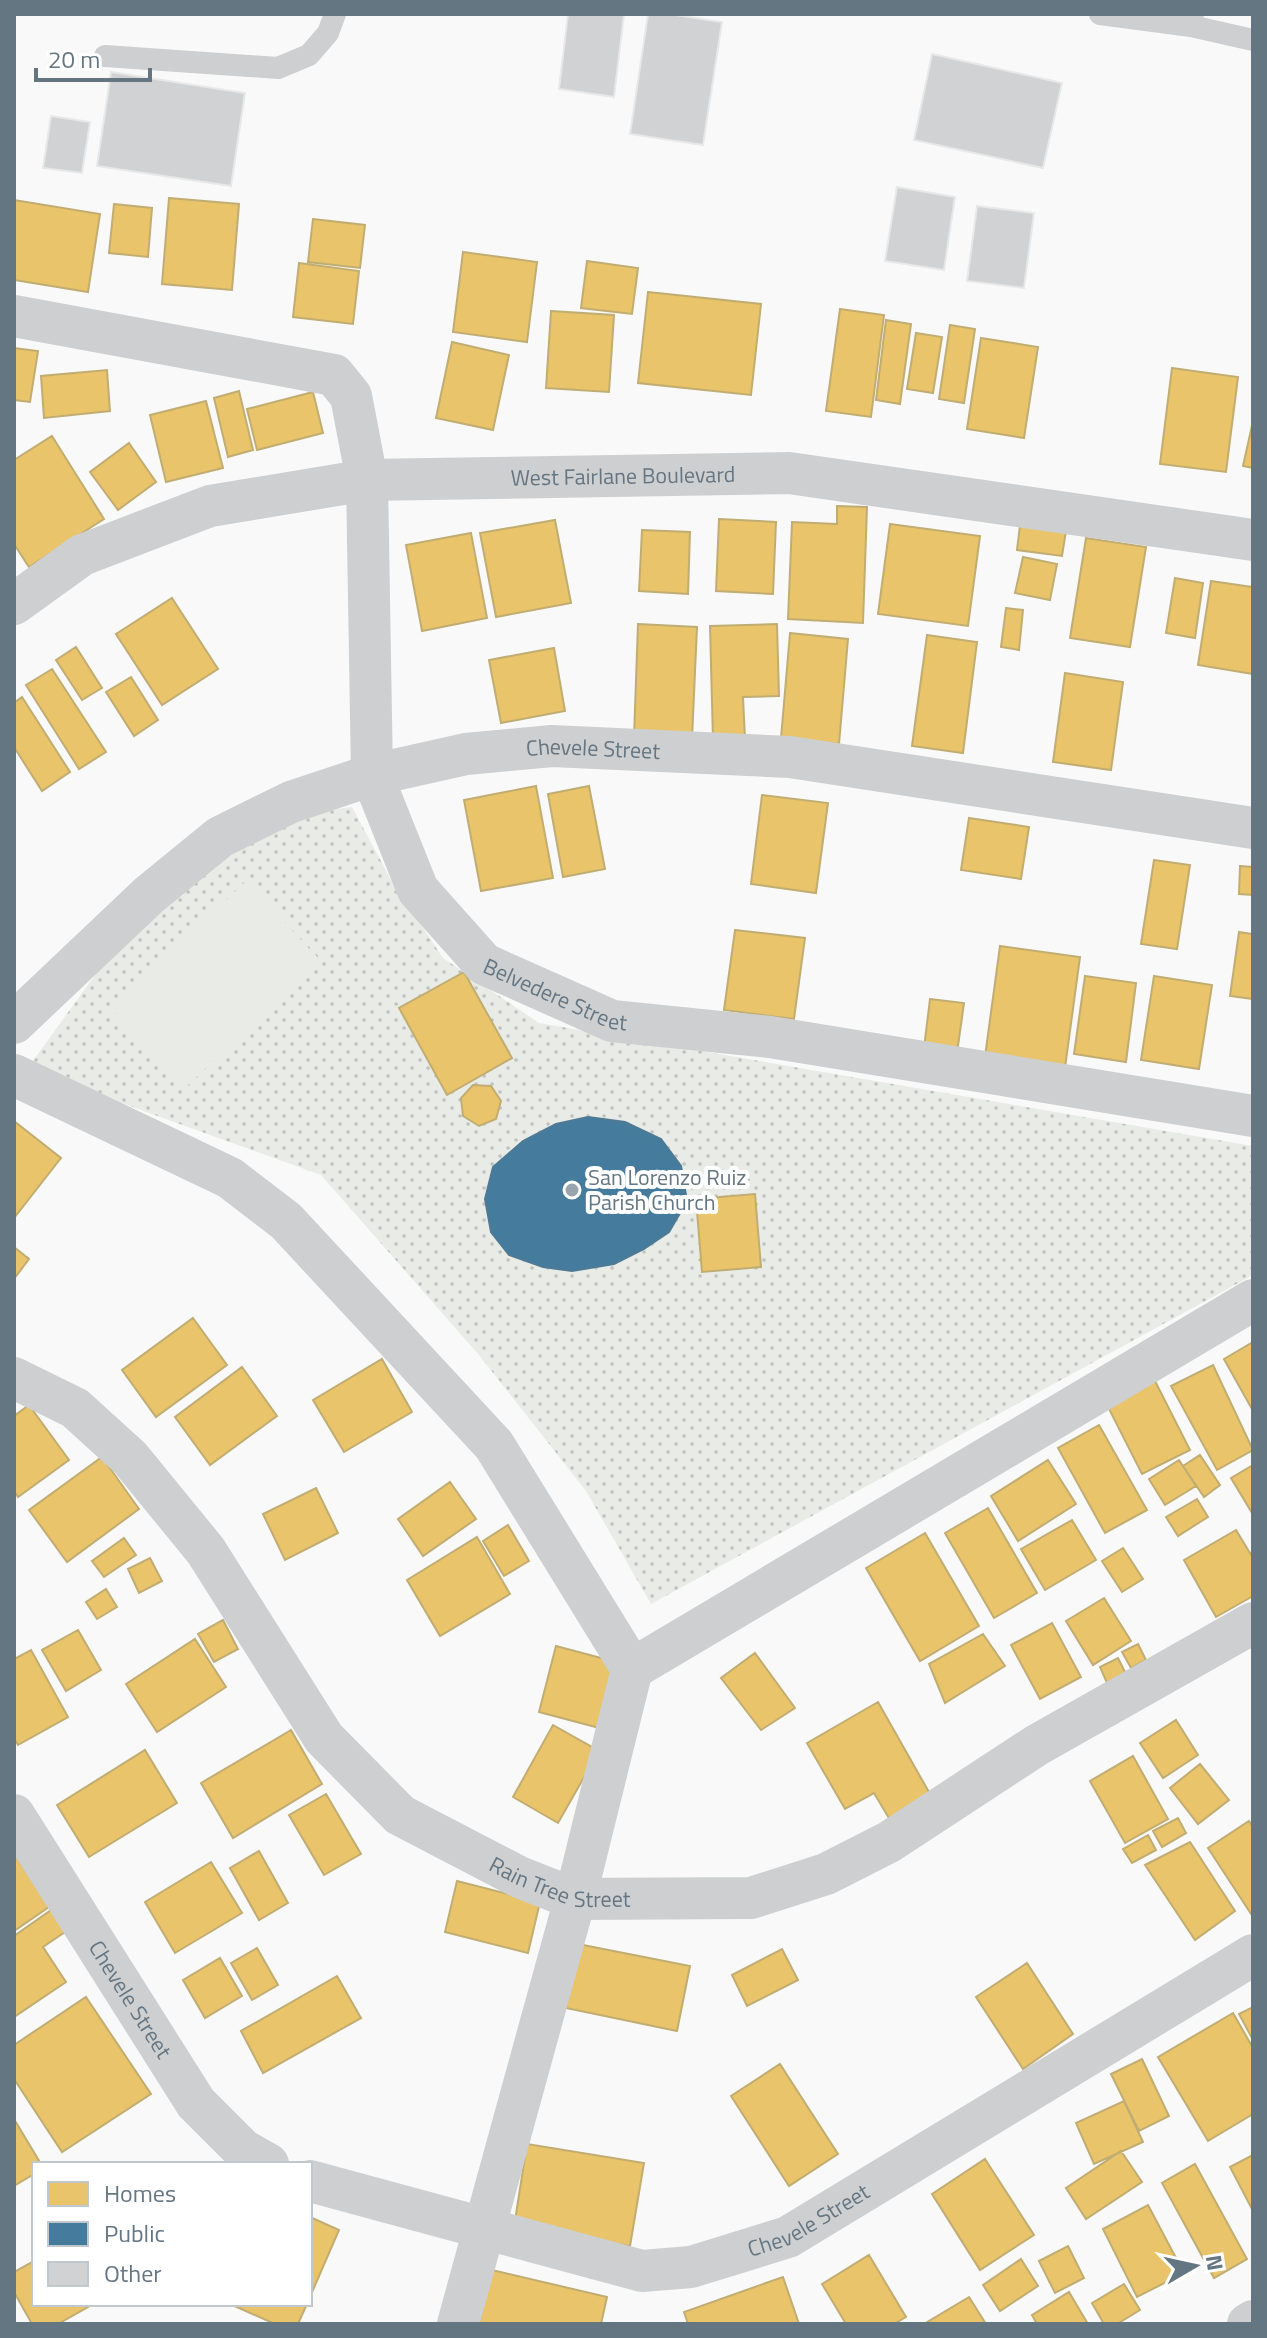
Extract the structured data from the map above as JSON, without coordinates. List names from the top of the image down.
{
  "streets": {
    "street": [
      "West Fairlane Boulevard",
      "Chevele Street",
      "Belvedere Street",
      "Rain Tree Street"
    ]
  },
  "crossings": [
    ["West Fairlane Boulevard", "Belvedere Street"],
    ["Chevele Street", "Belvedere Street"]
  ],
  "places": ["San Lorenzo Ruiz Parish Church"],
  "legend": ["Homes", "Public", "Other"],
  "scale_bar": "20 m",
  "north": "right"
}
